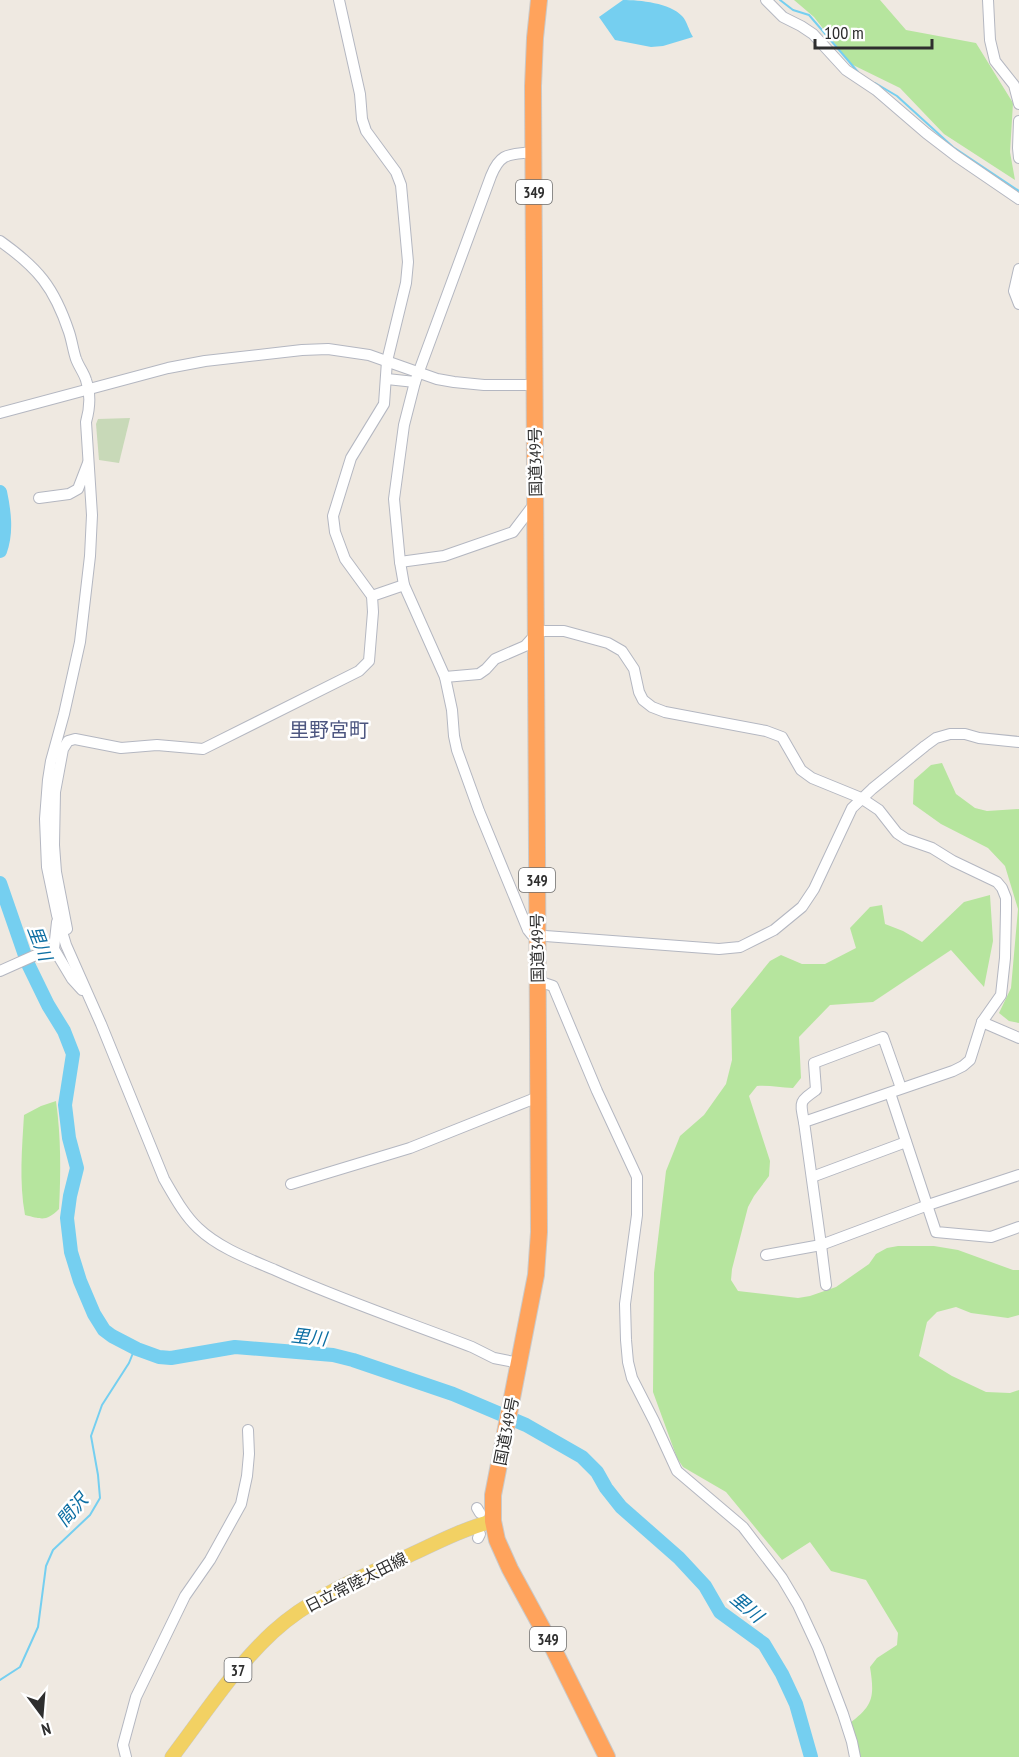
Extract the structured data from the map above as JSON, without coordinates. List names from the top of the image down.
{
  "streets": {
    "highway": ["349", "国道349号"],
    "main road": ["日立常陸太田線", "37"]
  },
  "crossings": [
    ["国道349号", "日立常陸太田線"]
  ],
  "districts": ["里野宮町"],
  "water": ["里川", "間沢"],
  "scale_bar": "100 m",
  "north": "bottom"
}
